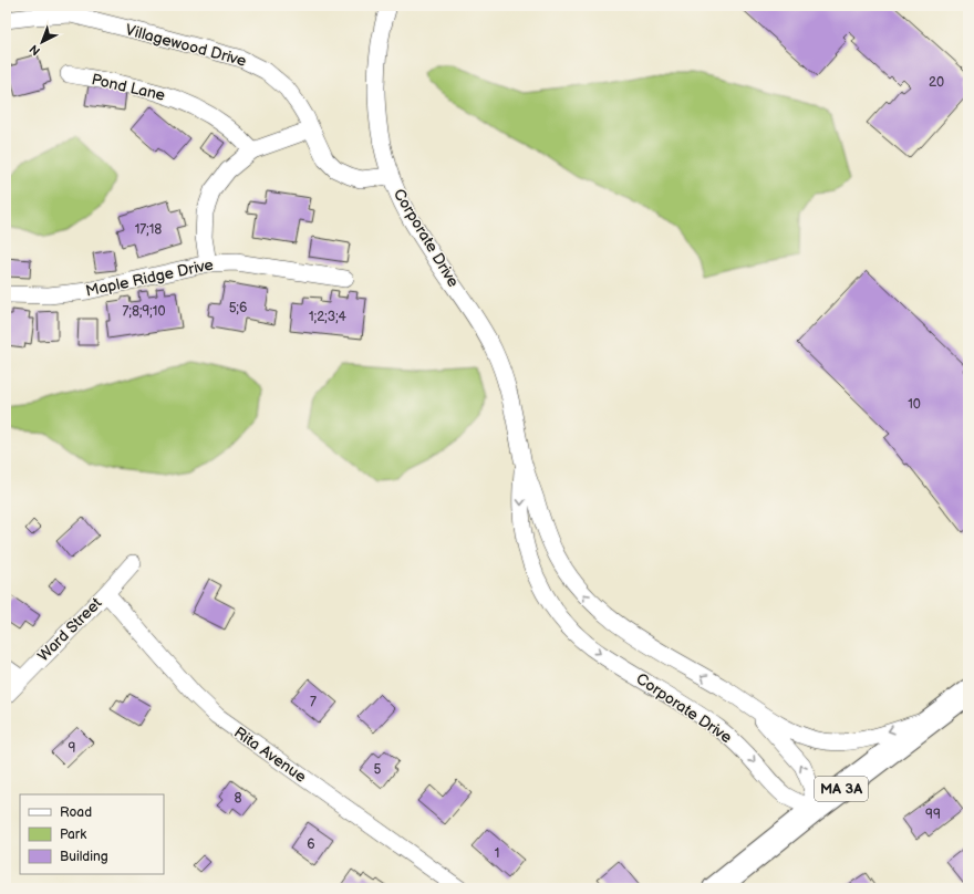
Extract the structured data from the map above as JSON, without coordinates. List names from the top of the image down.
{
  "streets": {
    "main road": ["MA 3A"],
    "street": [
      "Villagewood Drive",
      "Pond Lane",
      "Corporate Drive",
      "Maple Ridge Drive",
      "Ward Street",
      "Rita Avenue"
    ]
  },
  "crossings": [
    ["Villagewood Drive", "Corporate Drive"],
    ["Corporate Drive", "MA 3A"],
    ["Ward Street", "Rita Avenue"]
  ],
  "house_numbers": [
    "20",
    "17;18",
    "5;6",
    "7;8;9;10",
    "1;2;3;4",
    "10",
    "7",
    "9",
    "5",
    "8",
    "99",
    "6",
    "1"
  ],
  "legend": ["Road", "Park", "Building"],
  "north": "bottom left"
}
